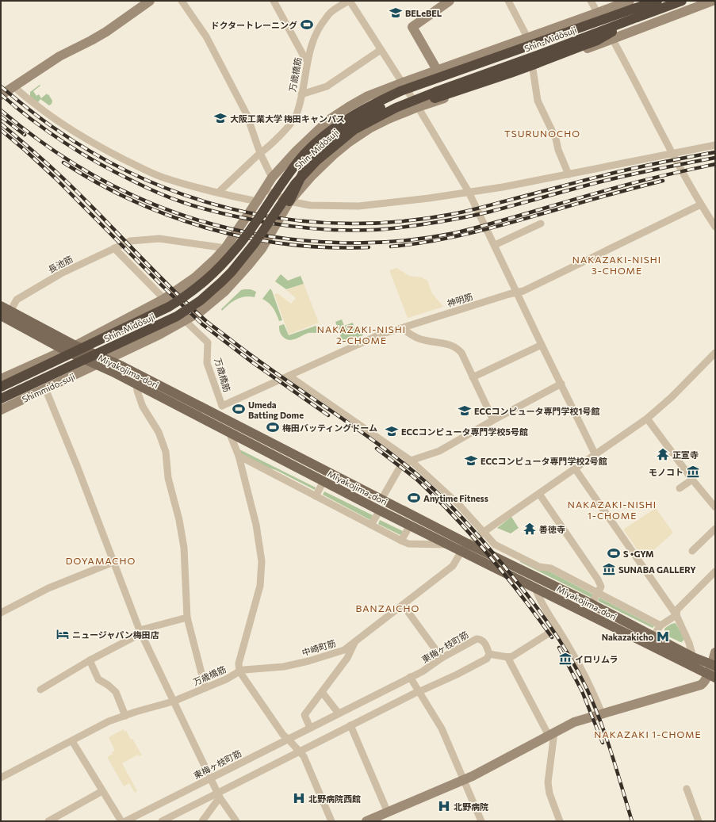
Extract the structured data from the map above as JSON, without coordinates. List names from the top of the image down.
{
  "streets": {
    "highway": ["Shin-Midōsuji"],
    "main road": ["Miyakojima-dori"],
    "street": [
      "万歳橋筋",
      "長池筋",
      "神明筋",
      "Shimmido-suji",
      "東梅ヶ枝町筋",
      "中崎町筋"
    ]
  },
  "crossings": [
    ["万歳橋筋", "神明筋"],
    ["万歳橋筋", "Miyakojima-dori"],
    ["万歳橋筋", "Shimmido-suji"],
    ["万歳橋筋", "中崎町筋"],
    ["長池筋", "Miyakojima-dori"],
    ["Miyakojima-dori", "Shimmido-suji"],
    ["Miyakojima-dori", "中崎町筋"]
  ],
  "districts": [
    "TSURUNOCHO",
    "NAKAZAKI-NISHI 3-CHOME",
    "NAKAZAKI-NISHI 2-CHOME",
    "NAKAZAKI-NISHI 1-CHOME",
    "DOYAMACHO",
    "BANZAICHO",
    "NAKAZAKI 1-CHOME"
  ],
  "places": {
    "school or university": [
      "BELeBEL",
      "大阪工業大学 梅田キャンパス",
      "ECCコンピュータ専門学校1号館",
      "ECCコンピュータ専門学校5号館",
      "ECCコンピュータ専門学校2号館"
    ],
    "sports": [
      "ドクタートレーニング",
      "Umeda Batting Dome",
      "梅田バッティングドーム",
      "Anytime Fitness",
      "S •GYM"
    ],
    "temple": ["正宣寺", "善徳寺"],
    "museum": ["モノコト", "SUNABA GALLERY", "イロリムラ"],
    "hotel": ["ニュージャパン梅田店"],
    "metro station": ["Nakazakicho"],
    "hospital": ["北野病院西館", "北野病院"]
  }
}
